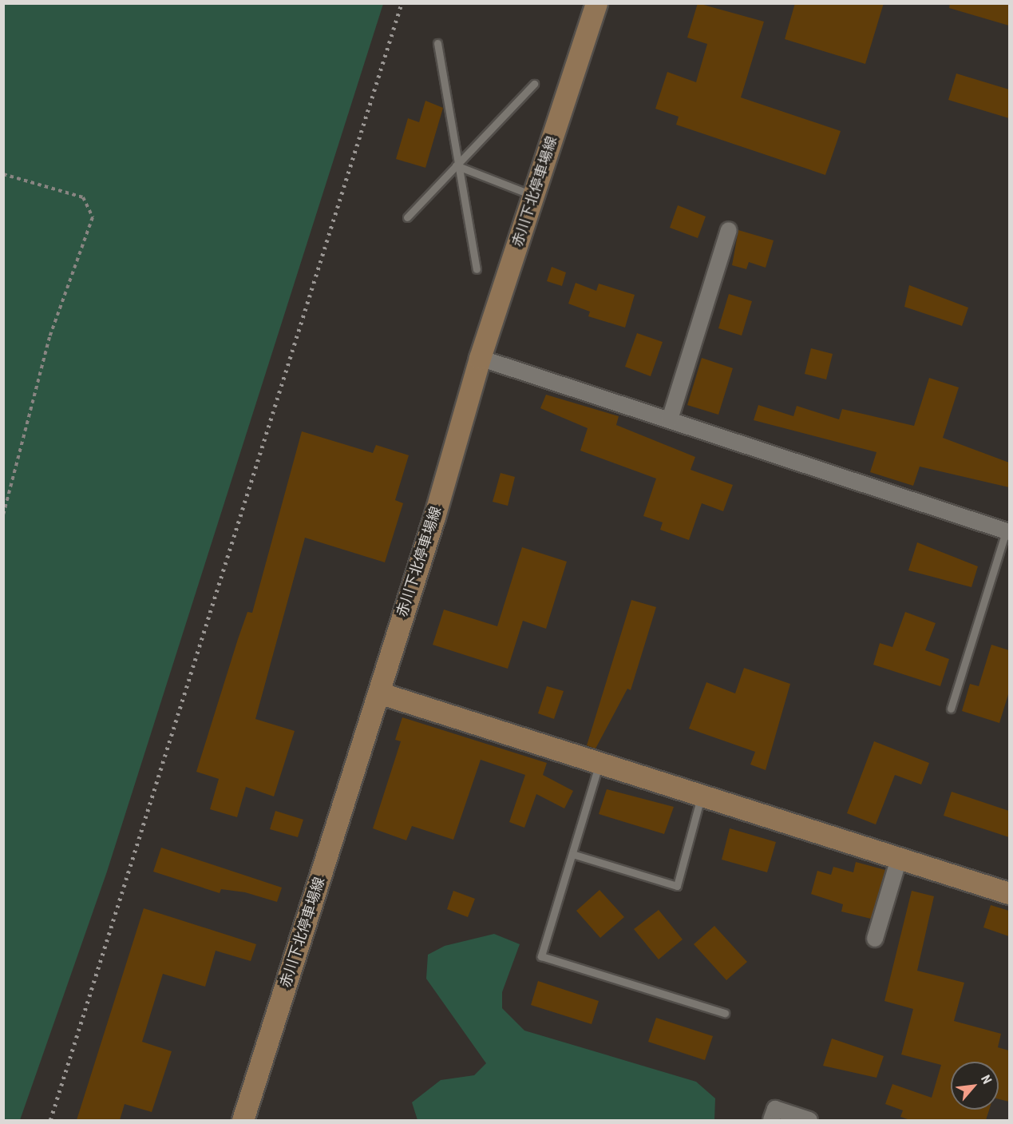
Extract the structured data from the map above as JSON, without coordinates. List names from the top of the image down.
{
  "streets": {
    "main road": ["赤川下北停車場線"]
  },
  "north": "top right"
}
